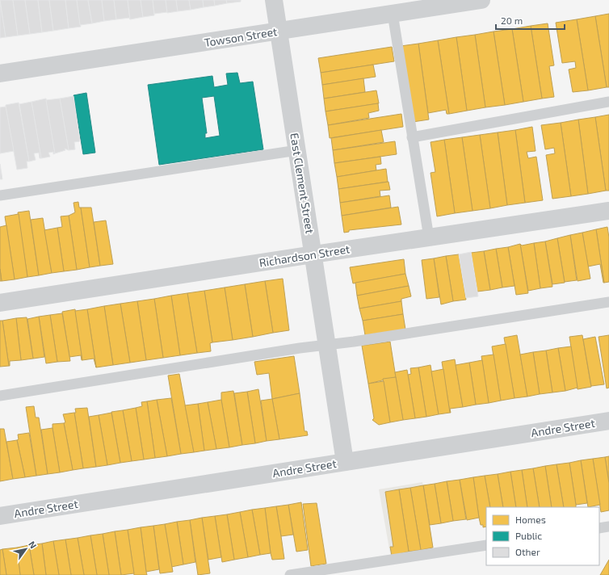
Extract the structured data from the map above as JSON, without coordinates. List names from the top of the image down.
{
  "streets": {
    "street": [
      "Towson Street",
      "East Clement Street",
      "Richardson Street",
      "Andre Street"
    ]
  },
  "crossings": [
    ["Towson Street", "East Clement Street"],
    ["East Clement Street", "Richardson Street"],
    ["East Clement Street", "Andre Street"]
  ],
  "legend": ["Homes", "Public", "Other"],
  "scale_bar": "20 m",
  "north": "top right"
}
